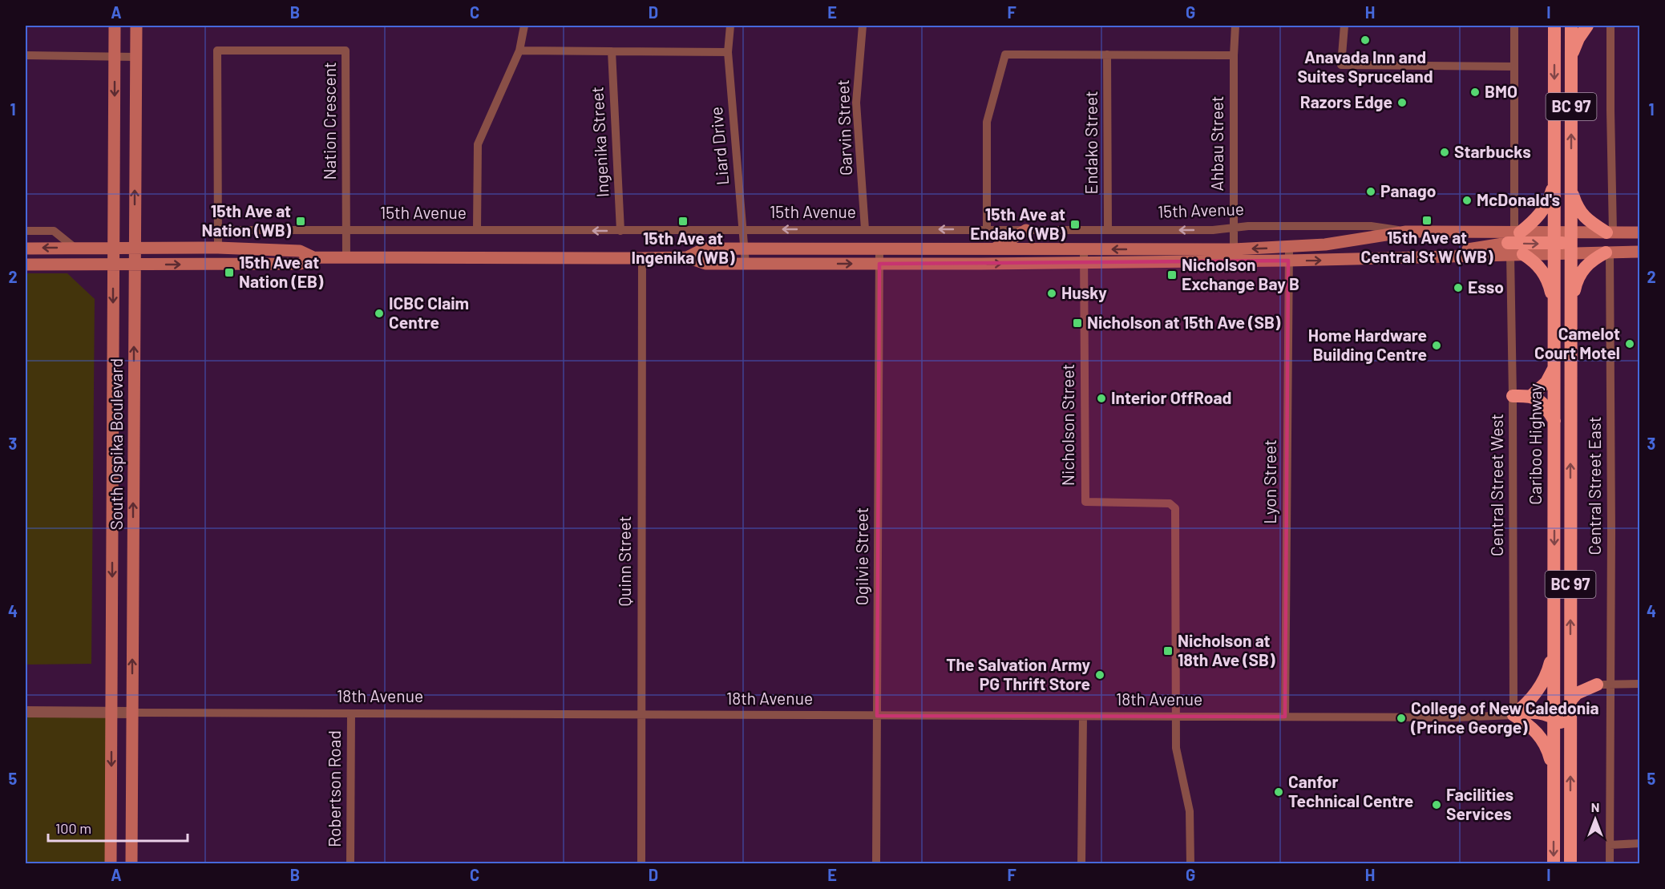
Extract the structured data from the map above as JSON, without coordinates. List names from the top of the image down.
{
  "streets": {
    "highway": ["BC 97", "Cariboo Highway"],
    "main road": ["15th Avenue", "South Ospika Boulevard"],
    "street": [
      "Nation Crescent",
      "Garvin Street",
      "Ingenika Street",
      "Endako Street",
      "Ahbau Street",
      "Liard Drive",
      "Nicholson Street",
      "Lyon Street",
      "Central Street West",
      "Central Street East",
      "Ogilvie Street",
      "Quinn Street",
      "18th Avenue",
      "Robertson Road"
    ]
  },
  "crossings": [
    ["Nation Crescent", "15th Avenue"],
    ["Garvin Street", "15th Avenue"],
    ["Ingenika Street", "15th Avenue"],
    ["Endako Street", "15th Avenue"],
    ["Ahbau Street", "15th Avenue"],
    ["Liard Drive", "15th Avenue"],
    ["15th Avenue", "Nicholson Street"],
    ["15th Avenue", "South Ospika Boulevard"],
    ["15th Avenue", "Cariboo Highway"],
    ["15th Avenue", "Lyon Street"],
    ["15th Avenue", "Central Street West"],
    ["15th Avenue", "Central Street East"],
    ["15th Avenue", "Ogilvie Street"],
    ["15th Avenue", "Quinn Street"],
    ["Nicholson Street", "18th Avenue"],
    ["South Ospika Boulevard", "18th Avenue"],
    ["Lyon Street", "18th Avenue"],
    ["Central Street West", "18th Avenue"],
    ["Ogilvie Street", "18th Avenue"],
    ["Quinn Street", "18th Avenue"],
    ["18th Avenue", "Robertson Road"]
  ],
  "places": {
    "other": [
      "Anavada Inn and Suites Spruceland",
      "BMO",
      "Razors Edge",
      "Starbucks",
      "Panago",
      "McDonald's",
      "Esso",
      "Husky",
      "ICBC Claim Centre",
      "Camelot Court Motel",
      "Home Hardware Building Centre",
      "Interior OffRoad",
      "The Salvation Army PG Thrift Store",
      "College of New Caledonia (Prince George)",
      "Canfor Technical Centre",
      "Facilities Services"
    ],
    "transit": [
      "15th Ave at Central St W (WB)",
      "15th Ave at Nation (WB)",
      "15th Ave at Ingenika (WB)",
      "15th Ave at Endako (WB)",
      "15th Ave at Nation (EB)",
      "Nicholson Exchange Bay B",
      "Nicholson at 15th Ave (SB)",
      "Nicholson at 18th Ave (SB)"
    ]
  },
  "scale_bar": "100 m",
  "north": "top",
  "grid": {
    "columns": [
      "A",
      "B",
      "C",
      "D",
      "E",
      "F",
      "G",
      "H",
      "I"
    ],
    "rows": [
      "1",
      "2",
      "3",
      "4",
      "5"
    ]
  }
}
